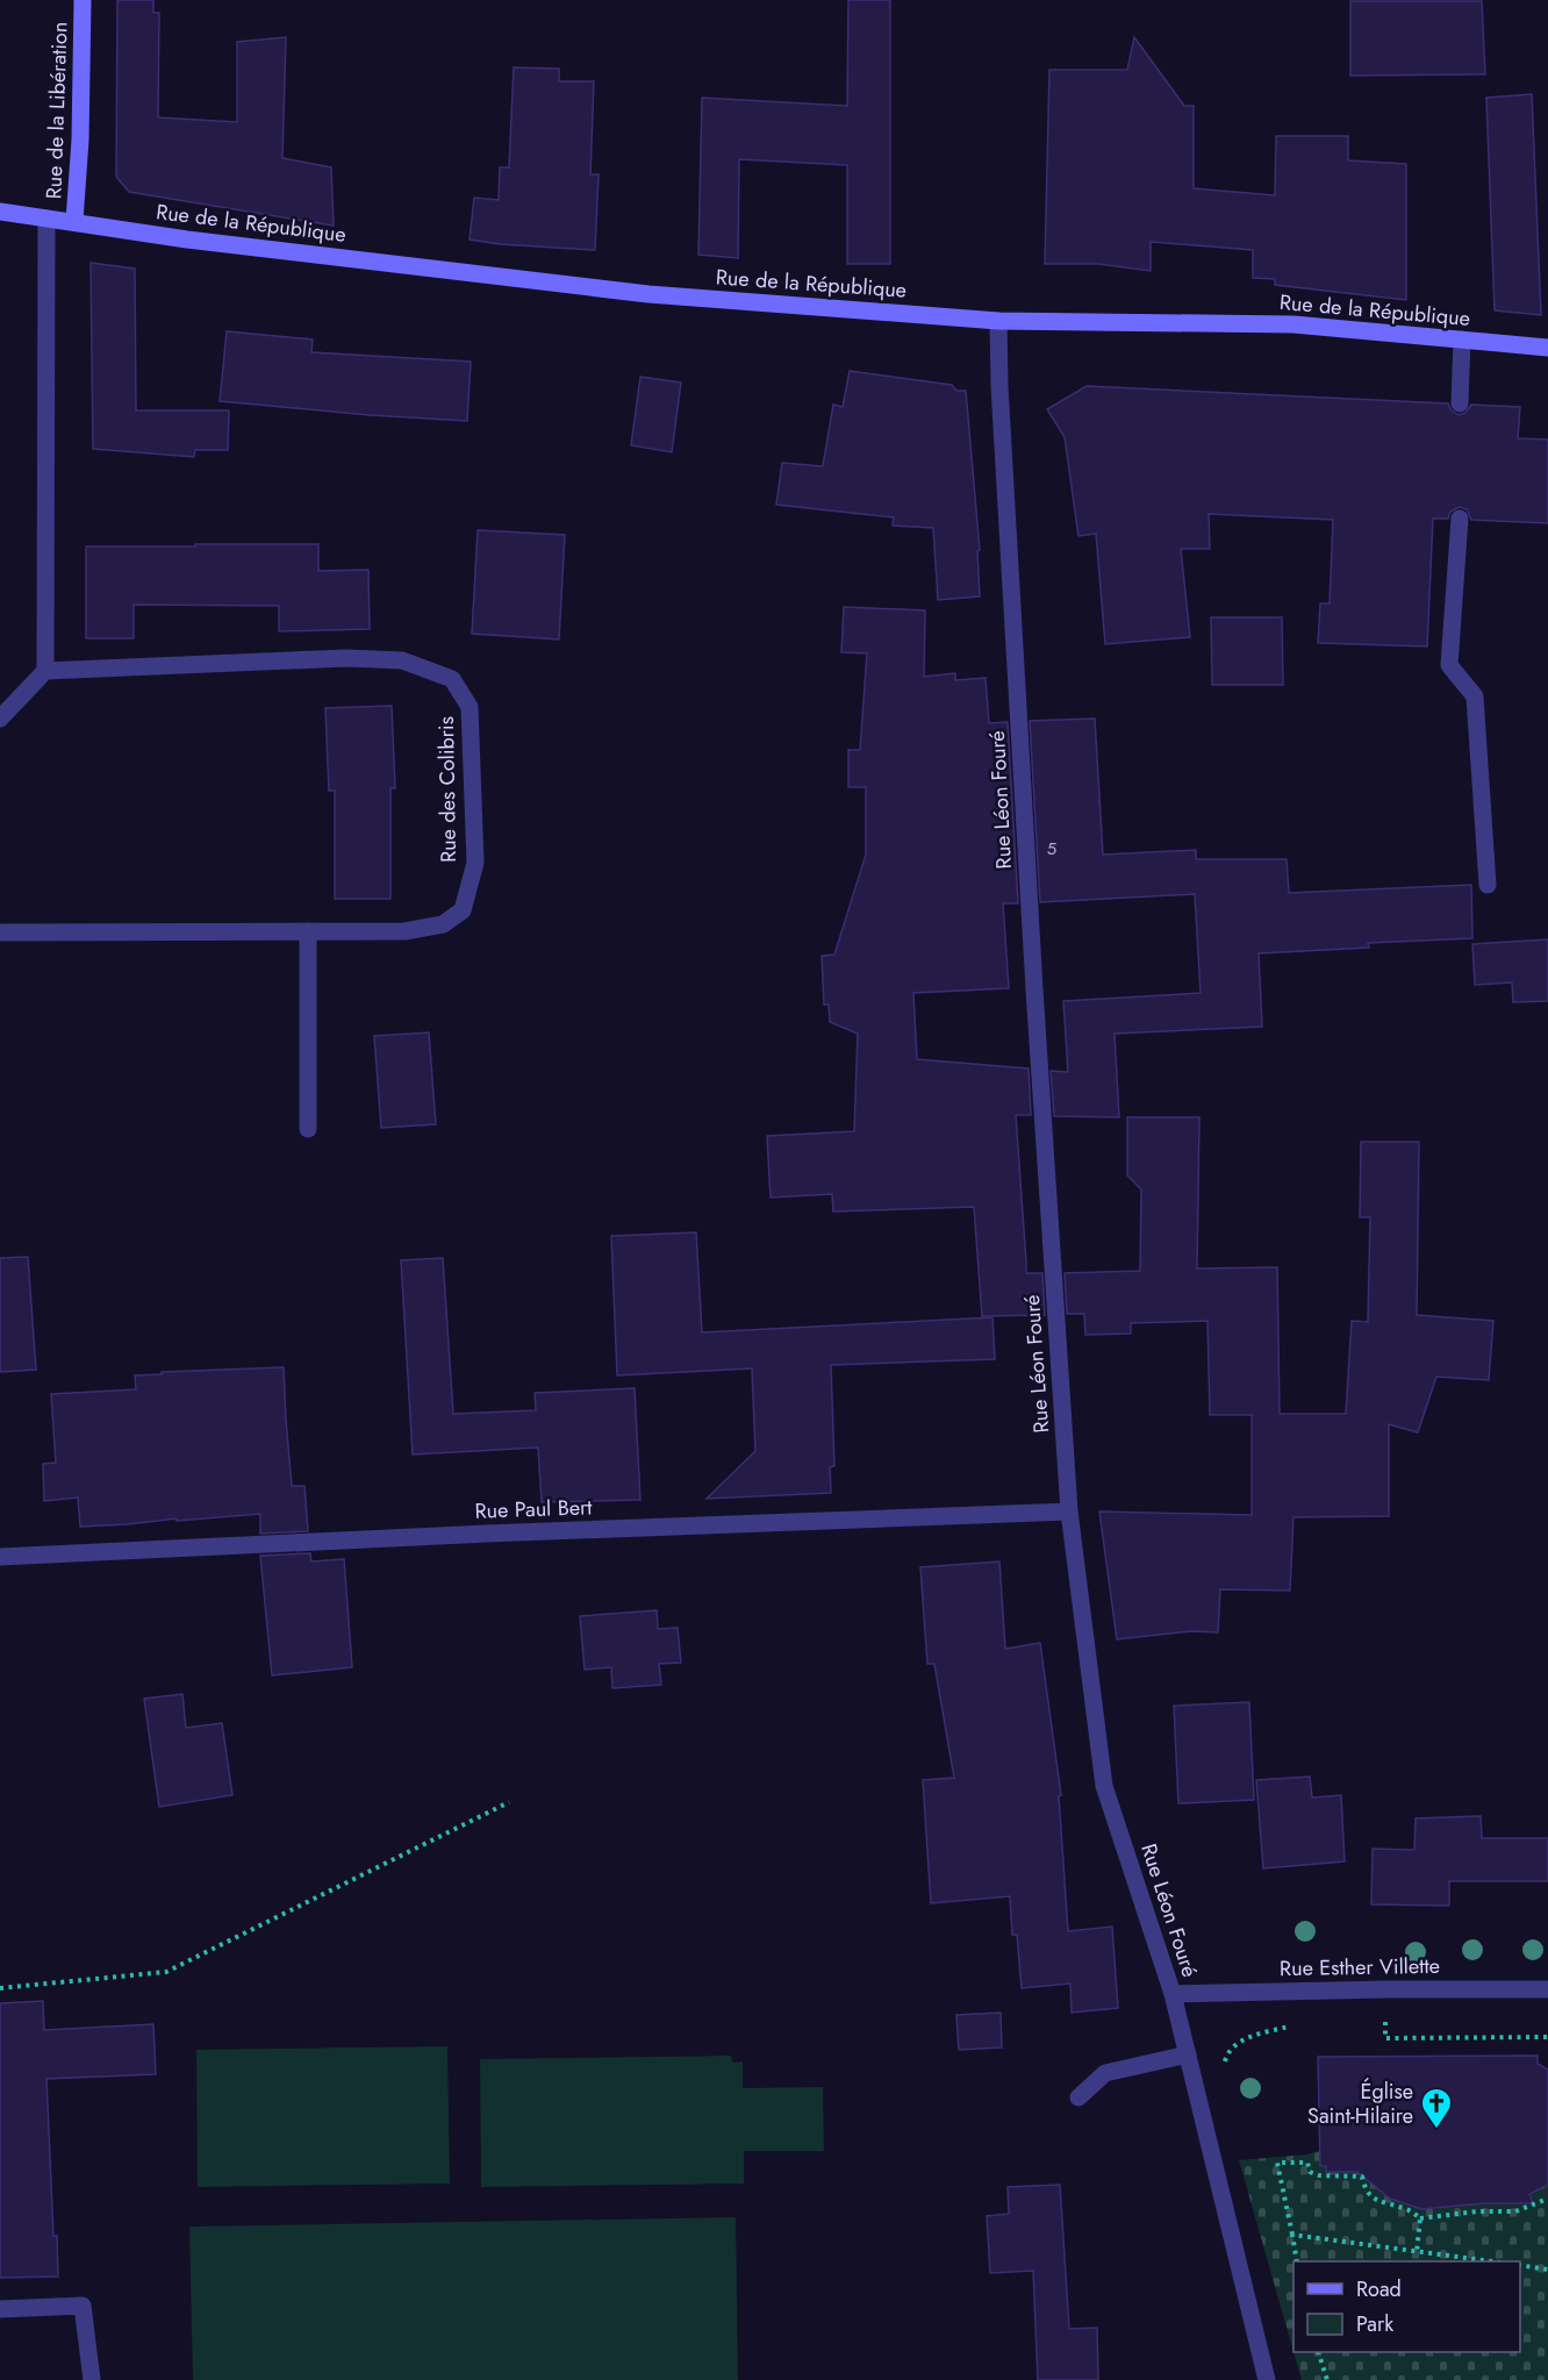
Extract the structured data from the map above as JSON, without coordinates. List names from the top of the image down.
{
  "streets": {
    "street": [
      "Rue de la Libération",
      "Rue de la République",
      "Rue des Colibris",
      "Rue Léon Fouré",
      "Rue Paul Bert",
      "Rue Esther Villette"
    ]
  },
  "crossings": [
    ["Rue de la Libération", "Rue de la République"],
    ["Rue de la République", "Rue Léon Fouré"],
    ["Rue Léon Fouré", "Rue Paul Bert"],
    ["Rue Léon Fouré", "Rue Esther Villette"]
  ],
  "places": {
    "church": ["Église Saint-Hilaire"]
  },
  "house_numbers": ["5"],
  "legend": ["Road", "Park"]
}
